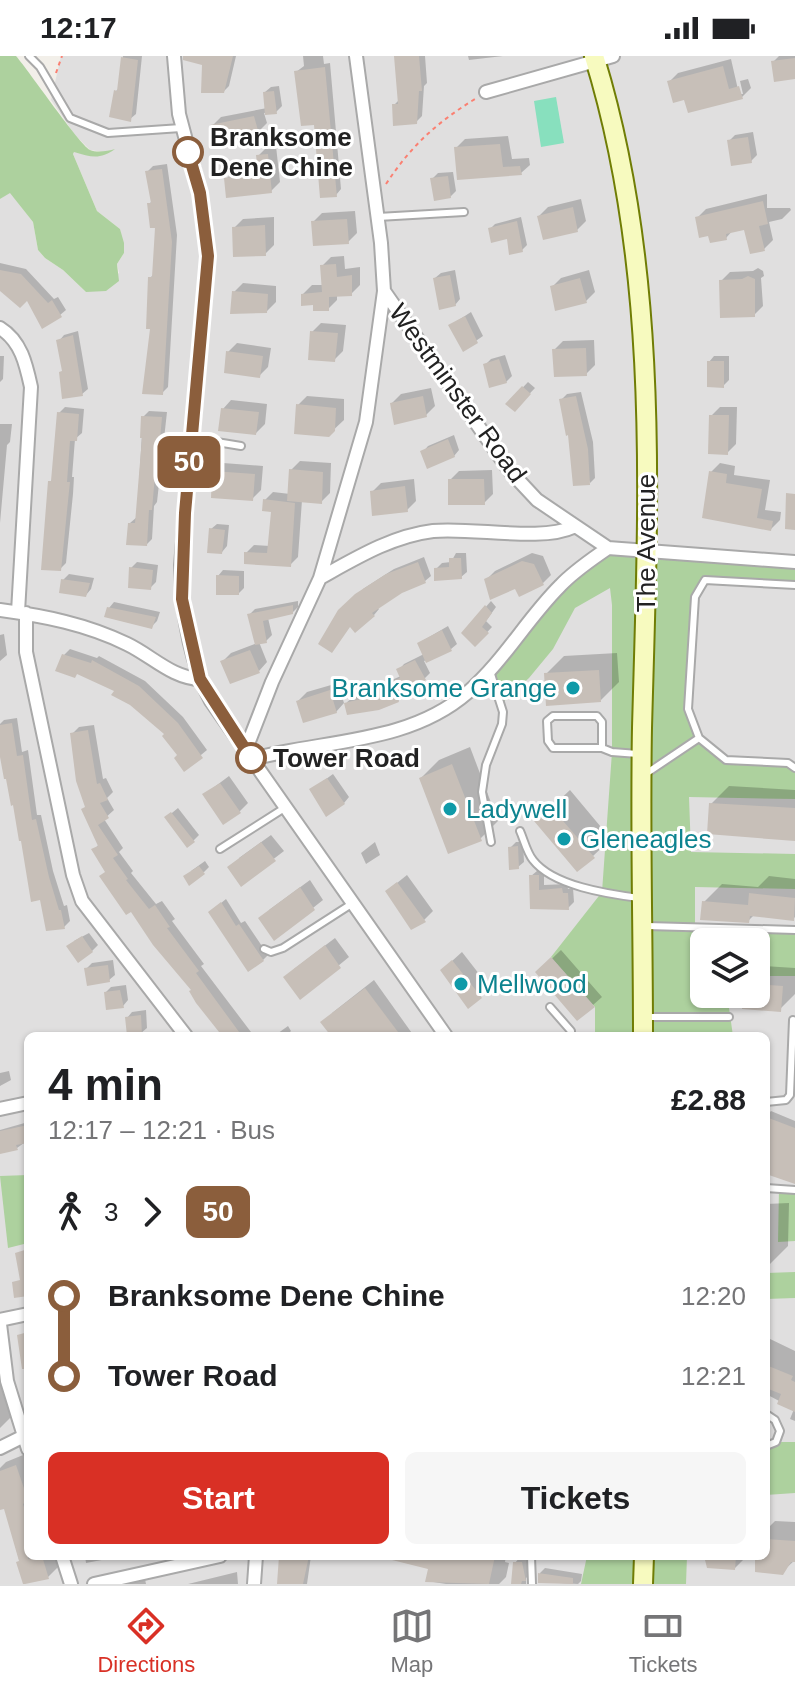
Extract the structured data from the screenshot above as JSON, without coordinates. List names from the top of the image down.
{
  "streets": {
    "main road": ["The Avenue"],
    "street": ["Westminster Road"]
  },
  "places": [
    "Branksome Dene Chine",
    "Branksome Grange",
    "Tower Road",
    "Ladywell",
    "Gleneagles",
    "Mellwood"
  ],
  "lines": ["bus line 50"],
  "page": {
    "status": "12:17",
    "on_map": "50",
    "heading": ["4 min", "12:17 – 12:21 · Bus", "£2.88"],
    "legs": ["3", "50"],
    "list": [
      {
        "name": "Branksome Dene Chine",
        "value": "12:20"
      },
      {
        "name": "Tower Road",
        "value": "12:21"
      }
    ],
    "buttons": ["Start", "Tickets"],
    "tabs": ["Directions", "Map", "Tickets"]
  }
}
